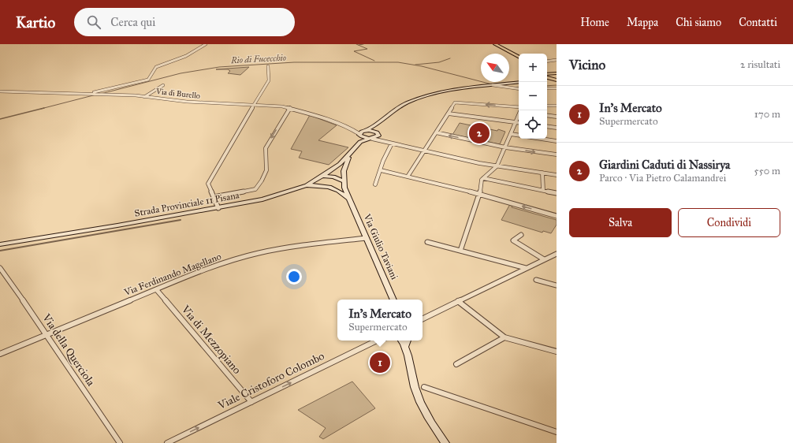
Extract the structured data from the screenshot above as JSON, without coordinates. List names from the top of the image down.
{
  "streets": {
    "main road": ["Strada Provinciale 11 Pisana", "Via Giulio Taviani"],
    "street": [
      "Via di Burello",
      "Via Ferdinando Magellano",
      "Via di Mezzopiano",
      "Via della Querciola",
      "Viale Cristoforo Colombo"
    ]
  },
  "crossings": [
    ["Via di Burello", "Strada Provinciale 11 Pisana"],
    ["Strada Provinciale 11 Pisana", "Via Giulio Taviani"],
    ["Via Giulio Taviani", "Via Ferdinando Magellano"],
    ["Via Ferdinando Magellano", "Via di Mezzopiano"],
    ["Via Ferdinando Magellano", "Via della Querciola"],
    ["Via di Mezzopiano", "Viale Cristoforo Colombo"]
  ],
  "one_way": ["Viale Cristoforo Colombo"],
  "water": ["Rio di Fucecchio"],
  "north": "top left",
  "page": {
    "header": "Kartio",
    "search": "Cerca qui",
    "nav": [
      "Home",
      "Mappa",
      "Chi siamo",
      "Contatti"
    ],
    "heading": ["Vicino", "2 risultati"],
    "map_buttons": ["+", "−"],
    "list": [
      {
        "mark": "1",
        "name": "In's Mercato",
        "note": "Supermercato",
        "value": "170 m"
      },
      {
        "mark": "2",
        "name": "Giardini Caduti di Nassirya",
        "note": "Parco · Via Pietro Calamandrei",
        "value": "550 m"
      }
    ],
    "pins": ["2", "1"],
    "buttons": ["Salva", "Condividi"],
    "popup": ["In's Mercato", "Supermercato"]
  }
}
